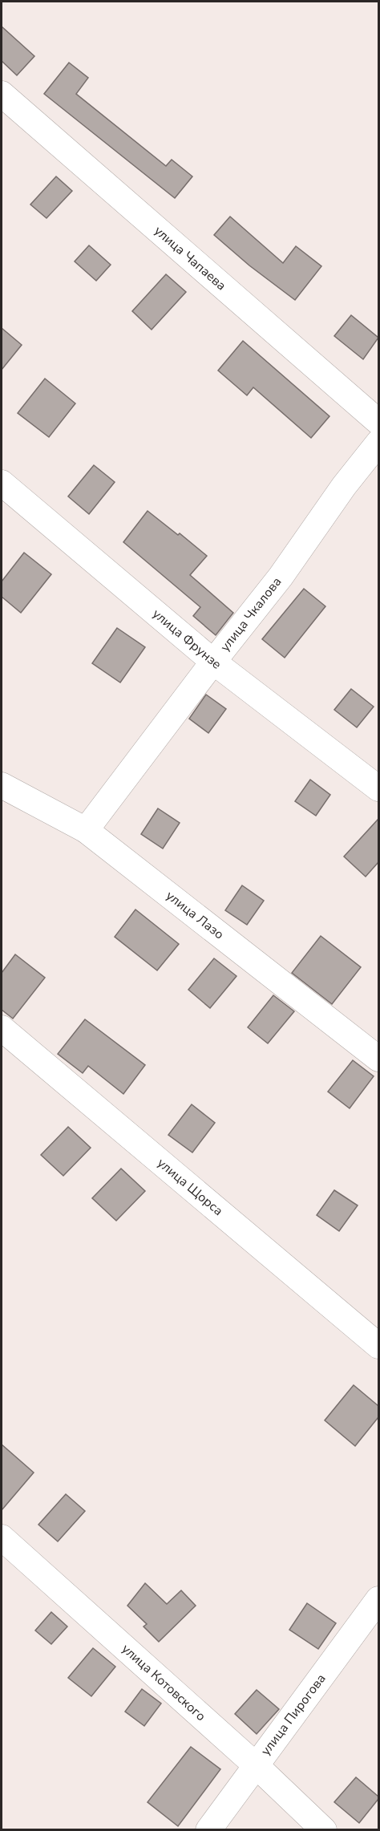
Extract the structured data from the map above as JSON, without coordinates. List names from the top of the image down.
{
  "streets": {
    "street": [
      "улица Чапаева",
      "улица Чкалова",
      "улица Фрунзе",
      "улица Лазо",
      "улица Щорса",
      "улица Котовского",
      "улица Пирогова"
    ]
  },
  "crossings": [
    ["улица Чкалова", "улица Фрунзе"],
    ["улица Чкалова", "улица Лазо"],
    ["улица Котовского", "улица Пирогова"]
  ]
}
